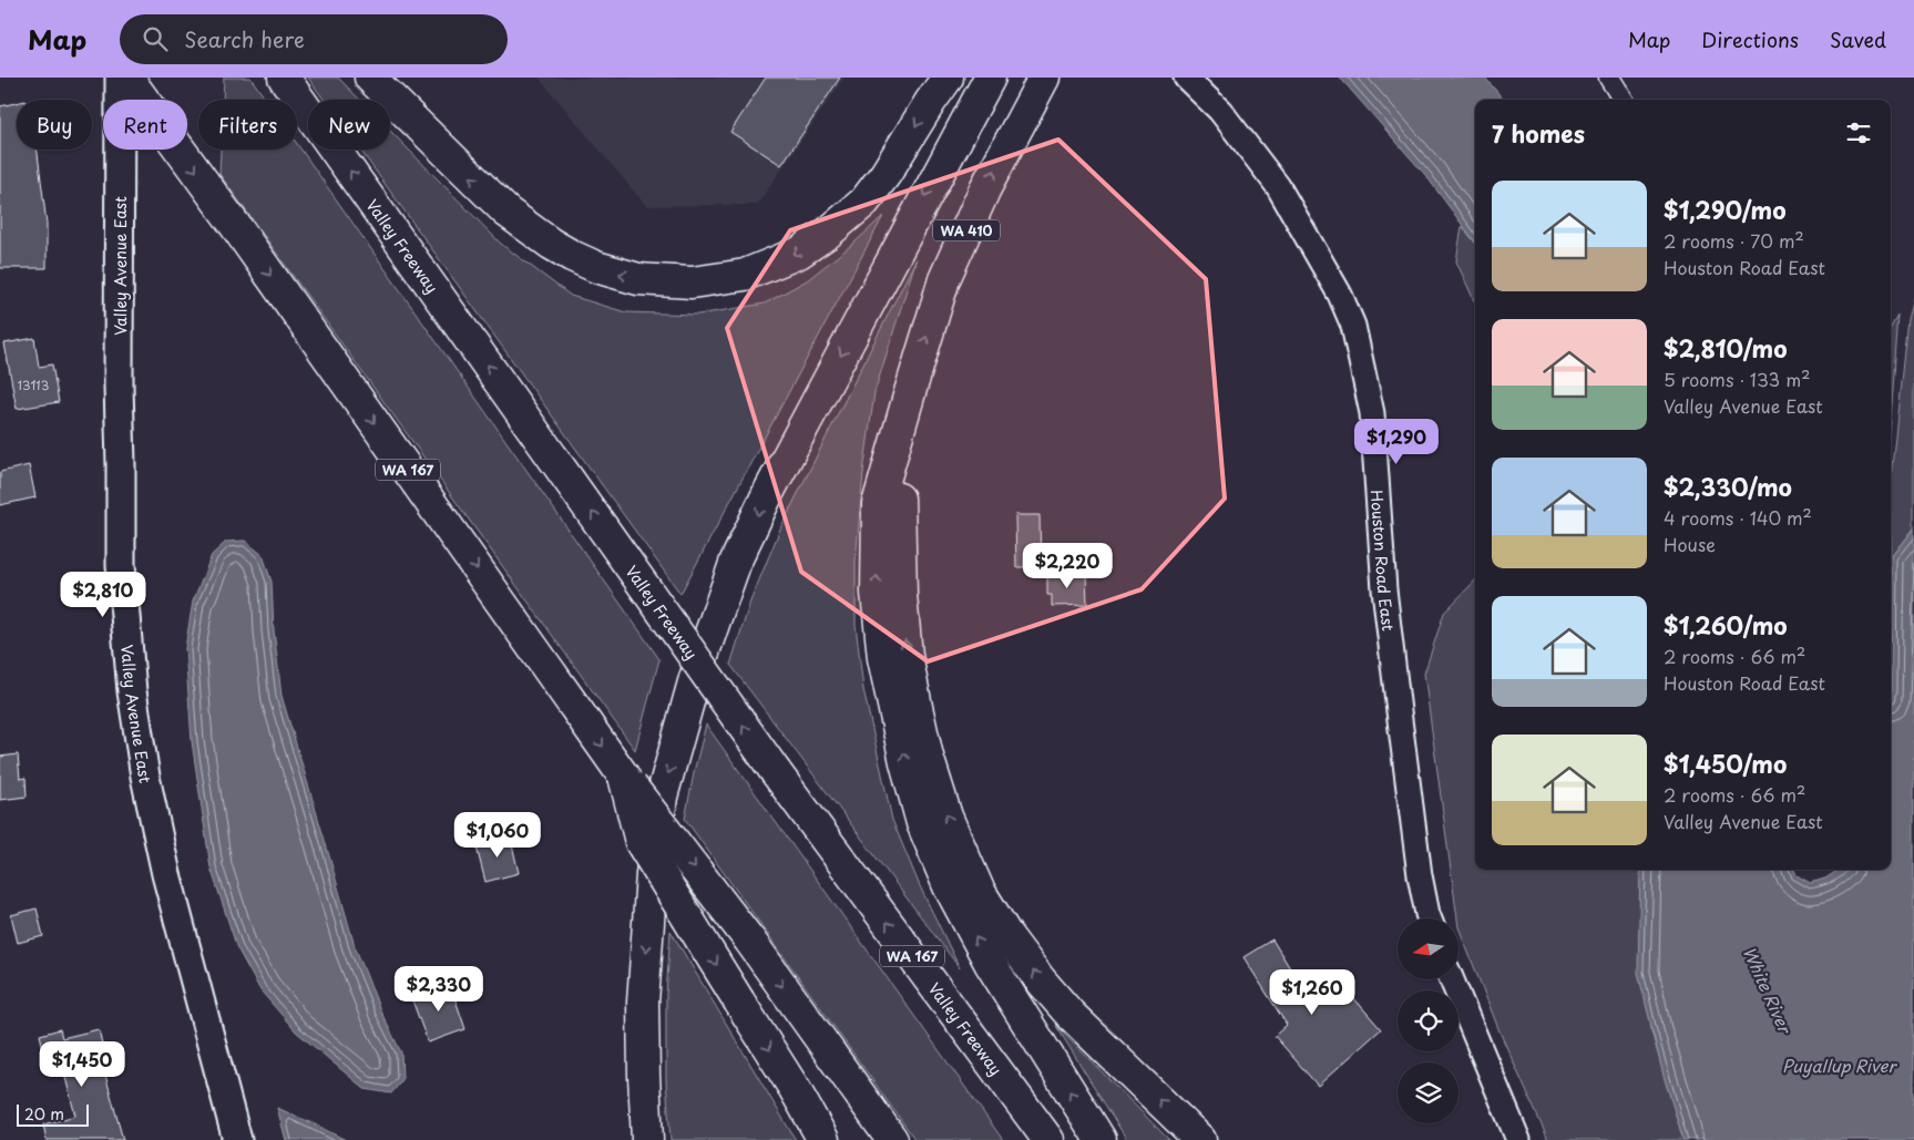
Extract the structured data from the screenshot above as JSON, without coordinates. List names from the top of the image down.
{
  "streets": {
    "highway": ["WA 410", "Valley Freeway", "WA 167"],
    "main road": ["Valley Avenue East"],
    "street": ["Houston Road East"]
  },
  "water": ["White River", "Puyallup River"],
  "house_numbers": ["13113"],
  "scale_bar": "20 m",
  "north": "left",
  "page": {
    "header": "Map",
    "search": "Search here",
    "nav": ["Map", "Directions", "Saved"],
    "chip": [
      "Buy",
      "Rent",
      "Filters",
      "New"
    ],
    "heading": "7 homes",
    "list": [
      {
        "name": "$1,290/mo",
        "note": "2 rooms · 70 m² · Houston Road East"
      },
      {
        "name": "$2,810/mo",
        "note": "5 rooms · 133 m² · Valley Avenue East"
      },
      {
        "name": "$2,330/mo",
        "note": "4 rooms · 140 m² · House"
      },
      {
        "name": "$1,260/mo",
        "note": "2 rooms · 66 m² · Houston Road East"
      },
      {
        "name": "$1,450/mo",
        "note": "2 rooms · 66 m² · Valley Avenue East"
      }
    ],
    "price": [
      "$1,290",
      "$2,220",
      "$2,810",
      "$1,060",
      "$2,330",
      "$1,260",
      "$1,450"
    ],
    "scale": "20 m"
  }
}
